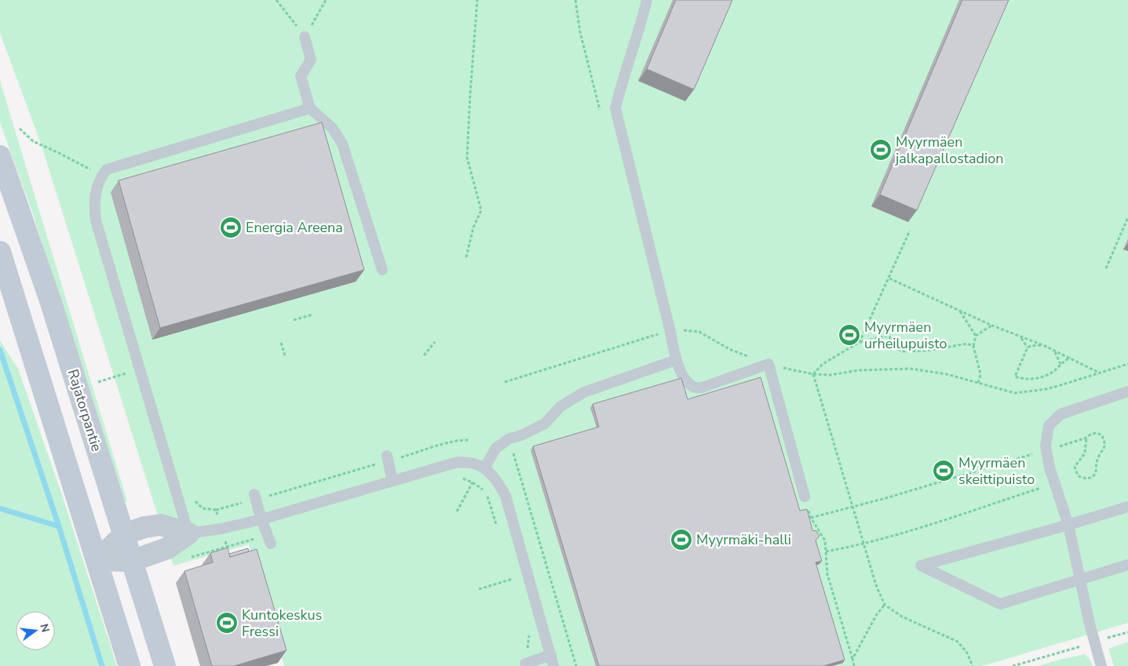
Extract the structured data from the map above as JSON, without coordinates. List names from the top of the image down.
{
  "streets": {
    "main road": ["Rajatorpantie"]
  },
  "places": {
    "sports": [
      "Myyrmäen jalkapallostadion",
      "Energia Areena",
      "Myyrmäen urheilupuisto",
      "Myyrmäen skeittipuisto",
      "Myyrmäki-halli",
      "Kuntokeskus Fressi"
    ]
  },
  "north": "right"
}
